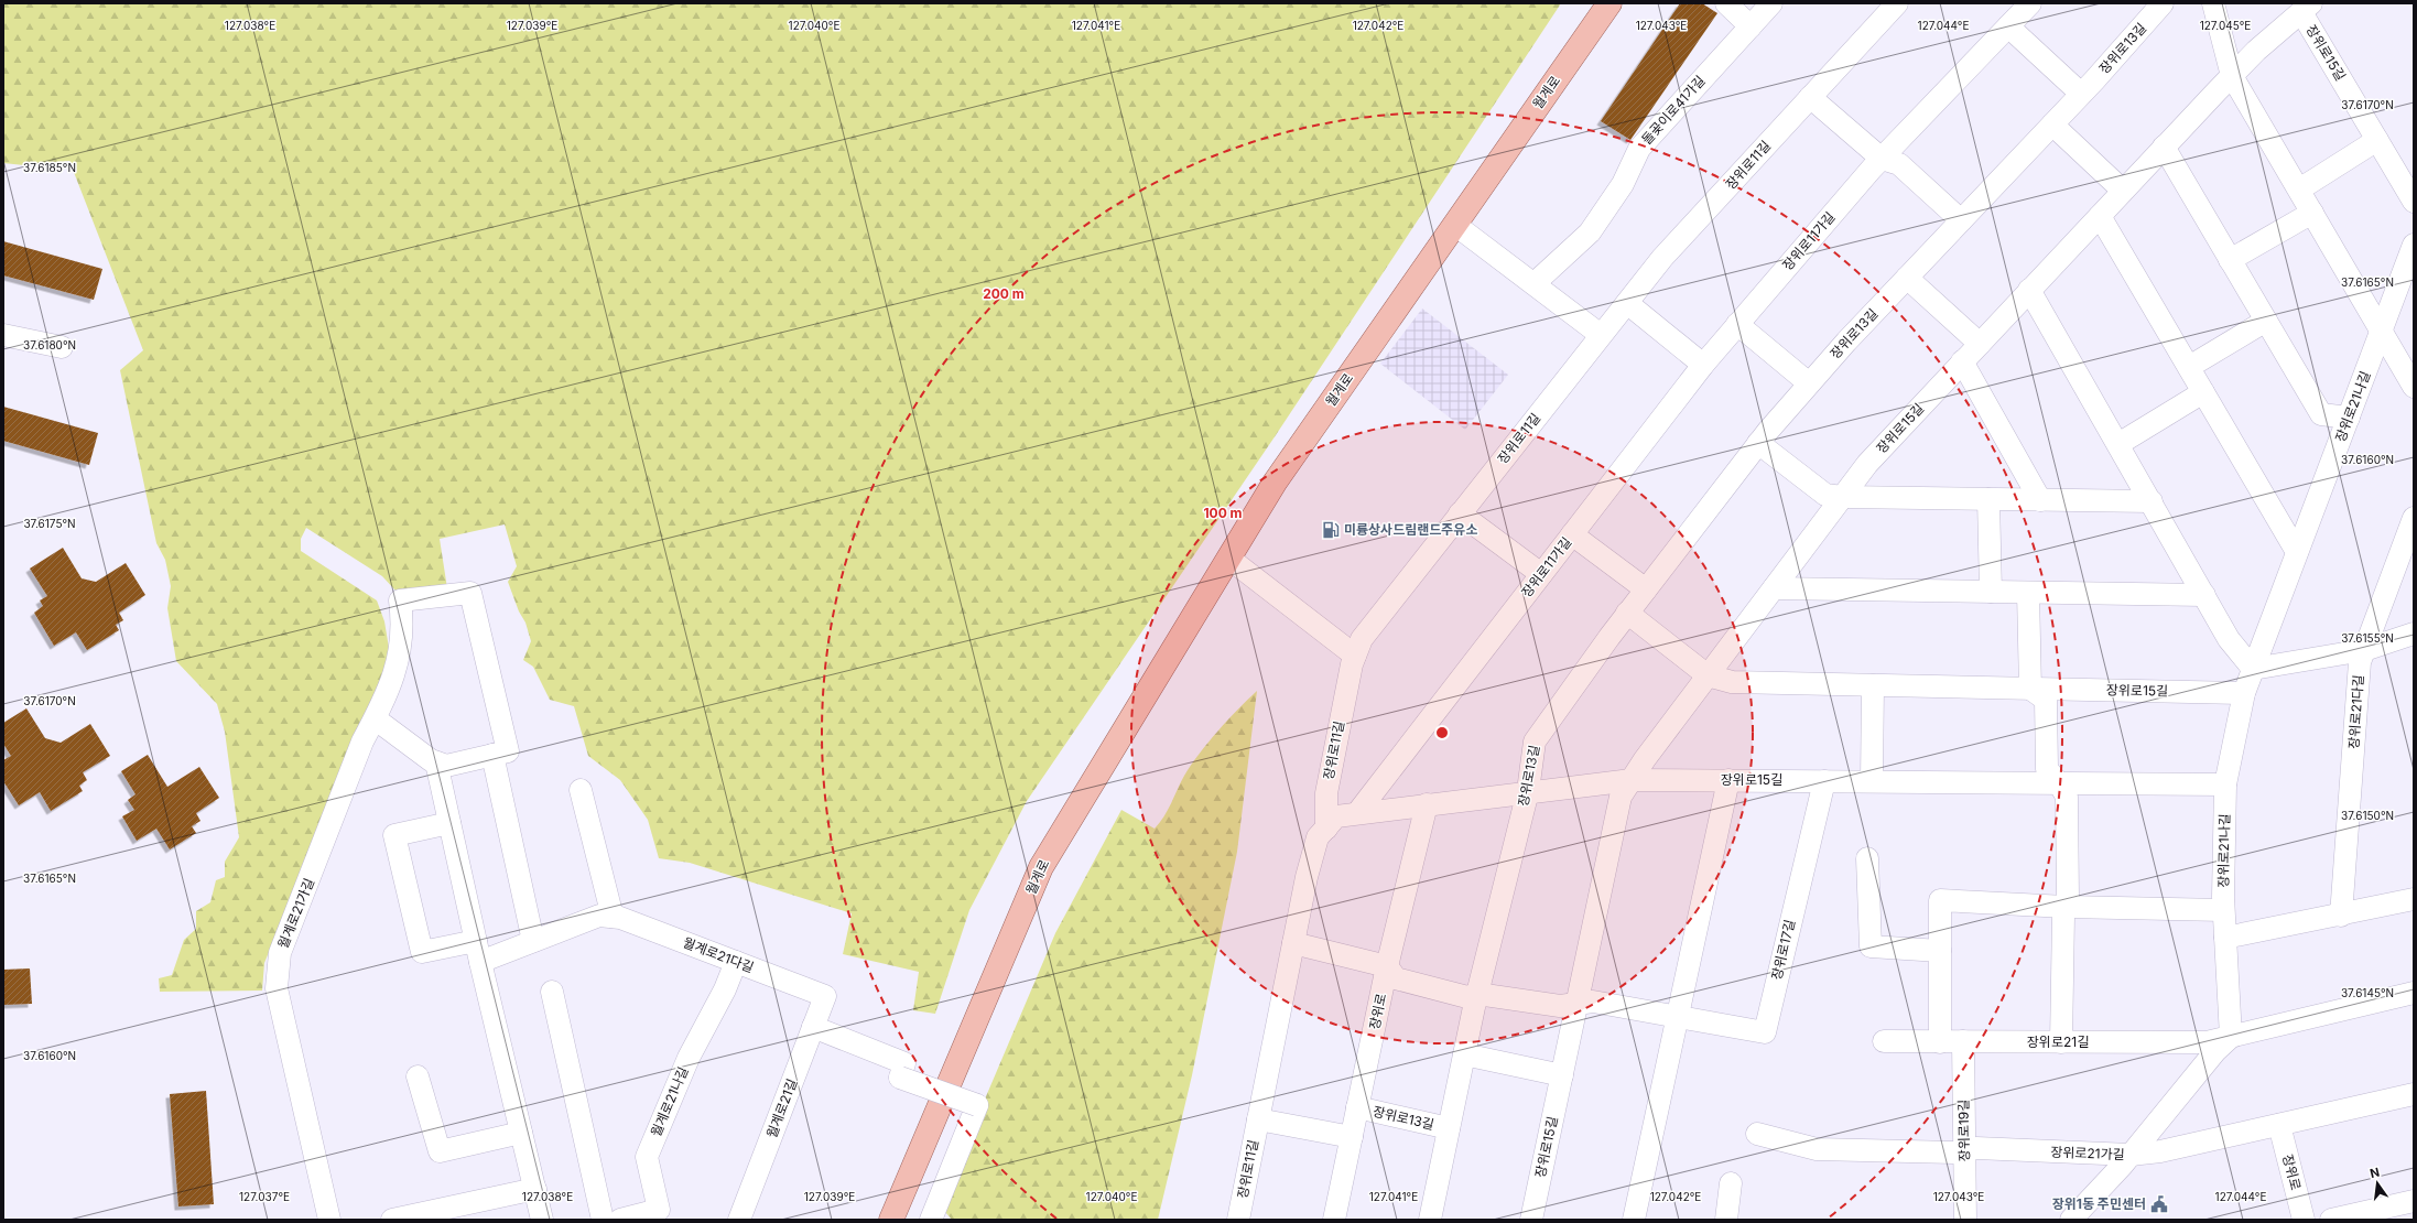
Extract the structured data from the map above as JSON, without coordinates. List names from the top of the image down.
{
  "streets": {
    "main road": ["월계로"],
    "street": [
      "장위로13길",
      "장위로15길",
      "돌곶이로41가길",
      "장위로11길",
      "장위로11가길",
      "장위로21나길",
      "장위로21다길",
      "월계로21가길",
      "장위로17길",
      "월계로21다길",
      "장위로",
      "장위로21길",
      "월계로21나길",
      "월계로21길",
      "장위로19길",
      "장위로21가길"
    ]
  },
  "crossings": [
    ["장위로13길", "장위로15길"],
    ["장위로13길", "장위로11길"],
    ["장위로13길", "장위로"],
    ["장위로15길", "장위로11길"],
    ["장위로15길", "장위로21나길"],
    ["장위로15길", "장위로17길"],
    ["장위로11길", "장위로11가길"],
    ["장위로11길", "장위로"],
    ["장위로21나길", "장위로21길"],
    ["월계로21다길", "월계로21나길"],
    ["월계로21다길", "월계로21길"],
    ["장위로", "장위로21가길"],
    ["장위로21길", "장위로19길"],
    ["장위로21길", "장위로21가길"],
    ["장위로19길", "장위로21가길"]
  ],
  "places": {
    "fuel station": ["미륭상사드림랜드주유소"],
    "public building": ["장위1동 주민센터"]
  },
  "north": "top",
  "coordinates": [
    "127.038°E",
    "127.039°E",
    "127.040°E",
    "127.041°E",
    "127.044°E",
    "127.042°E",
    "127.043°E",
    "127.045°E",
    "37.6170°N",
    "37.6185°N",
    "37.6165°N",
    "37.6180°N",
    "37.6160°N",
    "37.6175°N",
    "37.6155°N",
    "37.6150°N",
    "37.6145°N",
    "127.037°E"
  ],
  "rings": ["200 m", "100 m"]
}
